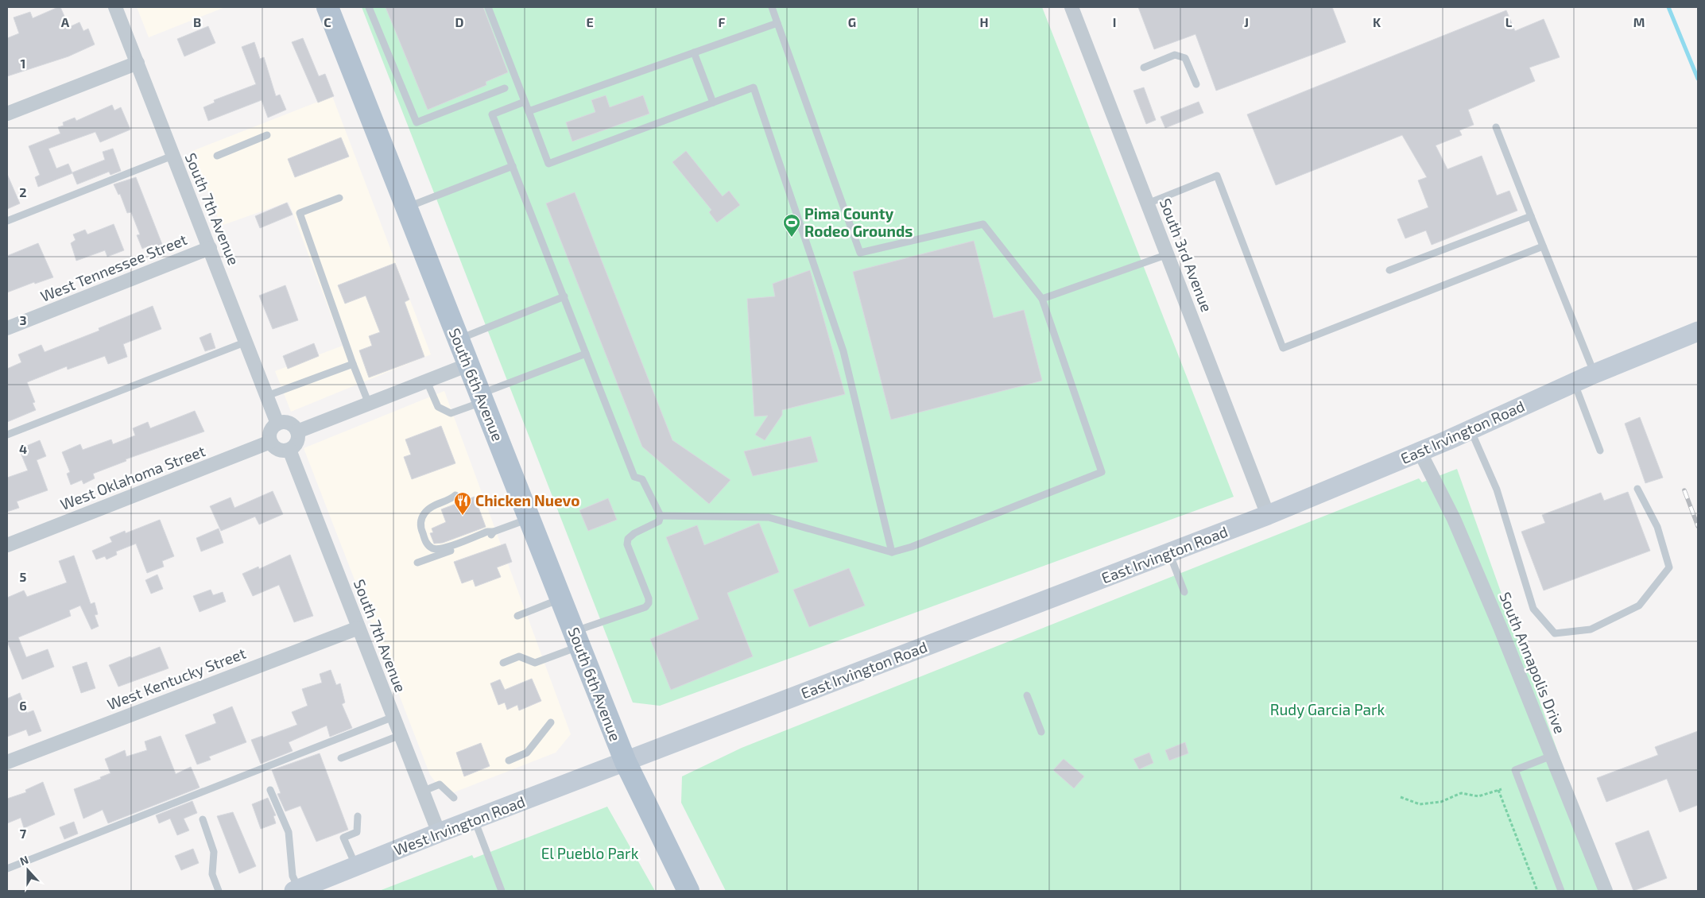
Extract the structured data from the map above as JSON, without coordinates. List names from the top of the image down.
{
  "streets": {
    "main road": ["South 6th Avenue", "East Irvington Road", "West Irvington Road"],
    "street": [
      "South 7th Avenue",
      "South 3rd Avenue",
      "West Tennessee Street",
      "West Oklahoma Street",
      "South Annapolis Drive",
      "West Kentucky Street"
    ]
  },
  "crossings": [
    ["South 7th Avenue", "West Tennessee Street"],
    ["South 7th Avenue", "West Oklahoma Street"],
    ["South 7th Avenue", "West Kentucky Street"],
    ["South 7th Avenue", "West Irvington Road"],
    ["South 3rd Avenue", "East Irvington Road"],
    ["South 6th Avenue", "East Irvington Road"],
    ["South 6th Avenue", "West Irvington Road"],
    ["East Irvington Road", "South Annapolis Drive"],
    ["East Irvington Road", "West Irvington Road"]
  ],
  "parks": ["Rudy Garcia Park", "El Pueblo Park"],
  "places": {
    "sports": ["Pima County Rodeo Grounds"],
    "restaurant": ["Chicken Nuevo"]
  },
  "north": "top",
  "grid": {
    "columns": [
      "A",
      "B",
      "C",
      "D",
      "E",
      "F",
      "G",
      "H",
      "I",
      "J",
      "K",
      "L",
      "M"
    ],
    "rows": [
      "1",
      "2",
      "3",
      "4",
      "5",
      "6",
      "7"
    ]
  }
}
